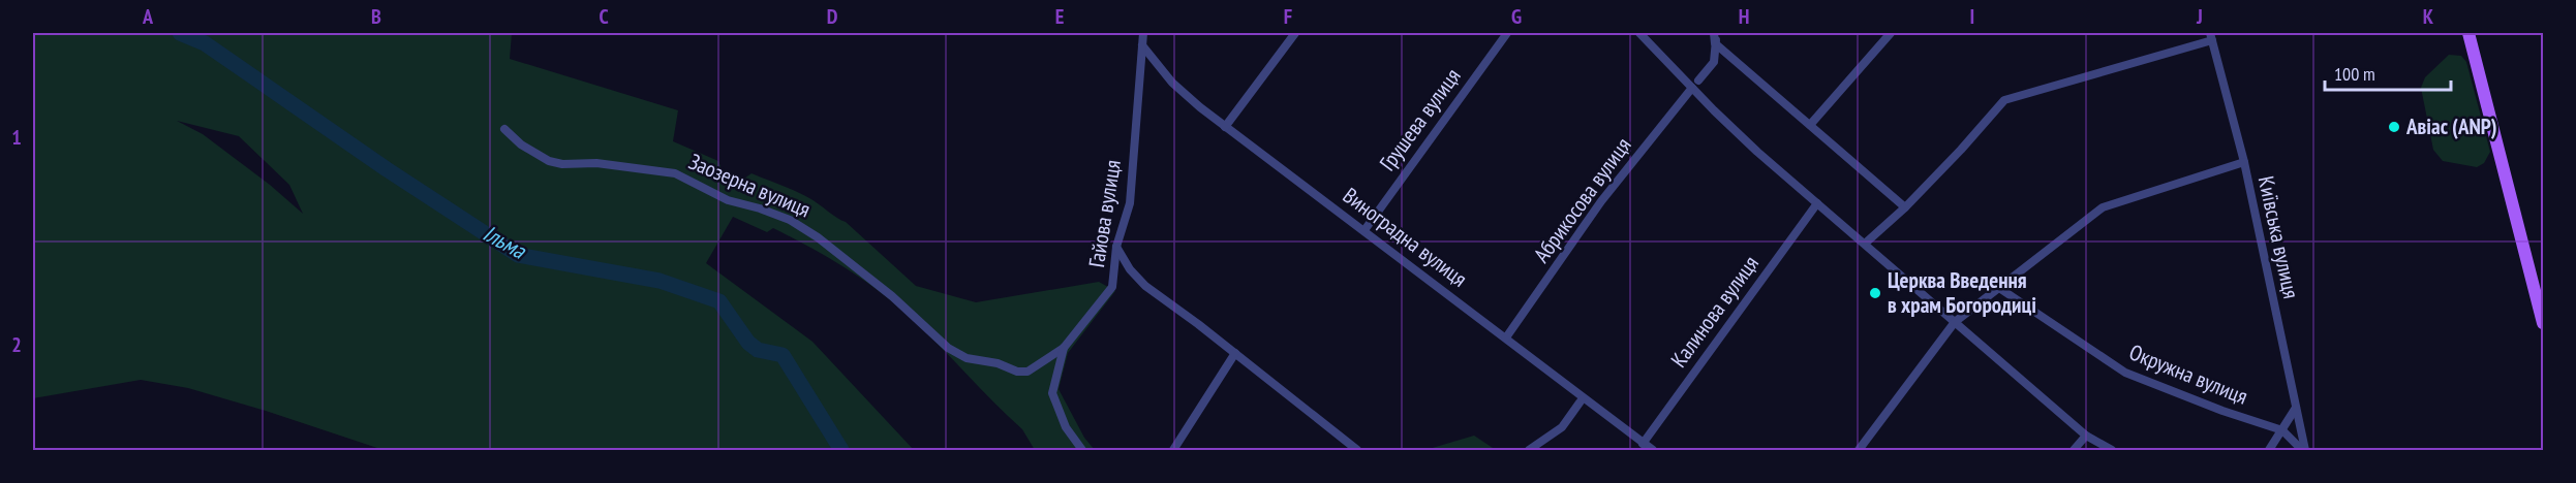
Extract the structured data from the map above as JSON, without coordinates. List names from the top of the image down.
{
  "streets": {
    "street": [
      "Грушева вулиця",
      "Заозерна вулиця",
      "Абрикосова вулиця",
      "Гайова вулиця",
      "Виноградна вулиця",
      "Київська вулиця",
      "Калинова вулиця",
      "Окружна вулиця"
    ]
  },
  "crossings": [
    ["Грушева вулиця", "Виноградна вулиця"],
    ["Заозерна вулиця", "Гайова вулиця"],
    ["Абрикосова вулиця", "Виноградна вулиця"],
    ["Гайова вулиця", "Виноградна вулиця"],
    ["Виноградна вулиця", "Калинова вулиця"],
    ["Київська вулиця", "Окружна вулиця"]
  ],
  "water": ["Ільма"],
  "places": ["Авіас (ANP)", "Церква Введення в храм Богородиці"],
  "scale_bar": "100 m",
  "grid": {
    "columns": [
      "A",
      "B",
      "C",
      "D",
      "E",
      "F",
      "G",
      "H",
      "I",
      "J",
      "K"
    ],
    "rows": ["1", "2"]
  }
}
